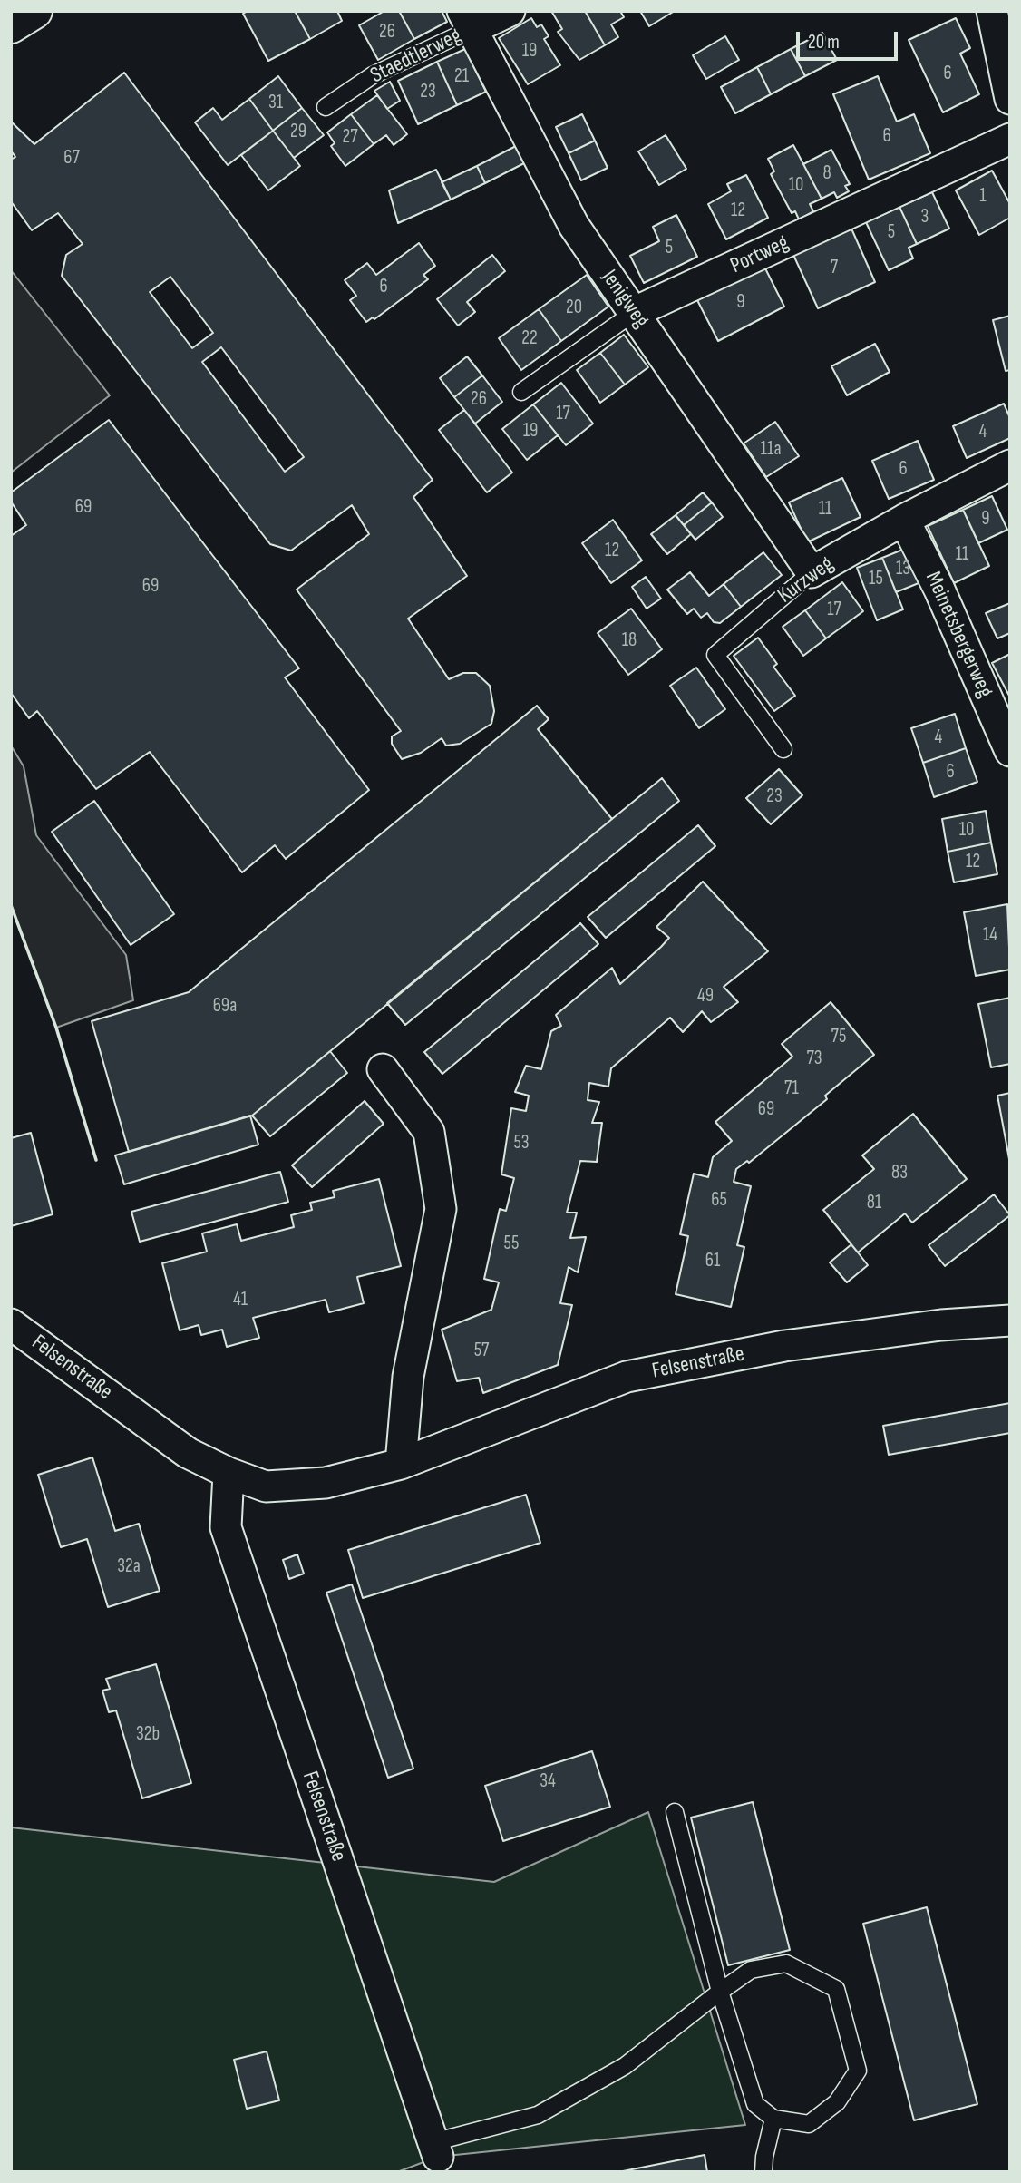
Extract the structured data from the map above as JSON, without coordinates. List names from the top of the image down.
{
  "streets": {
    "street": [
      "Staedtlerweg",
      "Portweg",
      "Jenigweg",
      "Kurzweg",
      "Meinetsbergerweg",
      "Felsenstraße"
    ]
  },
  "crossings": [
    ["Staedtlerweg", "Jenigweg"],
    ["Portweg", "Jenigweg"],
    ["Jenigweg", "Kurzweg"],
    ["Kurzweg", "Meinetsbergerweg"]
  ],
  "house_numbers": [
    "26",
    "19",
    "6",
    "21",
    "23",
    "31",
    "29",
    "6",
    "27",
    "67",
    "8",
    "10",
    "1",
    "12",
    "3",
    "5",
    "5",
    "7",
    "6",
    "9",
    "20",
    "22",
    "26",
    "17",
    "19",
    "4",
    "11a",
    "6",
    "69",
    "11",
    "9",
    "12",
    "11",
    "13",
    "15",
    "69",
    "17",
    "18",
    "4",
    "6",
    "23",
    "10",
    "12",
    "14",
    "49",
    "69a",
    "75",
    "73",
    "71",
    "69",
    "53",
    "83",
    "65",
    "81",
    "55",
    "61",
    "41",
    "57",
    "32a",
    "32b",
    "34"
  ],
  "scale_bar": "20 m"
}
